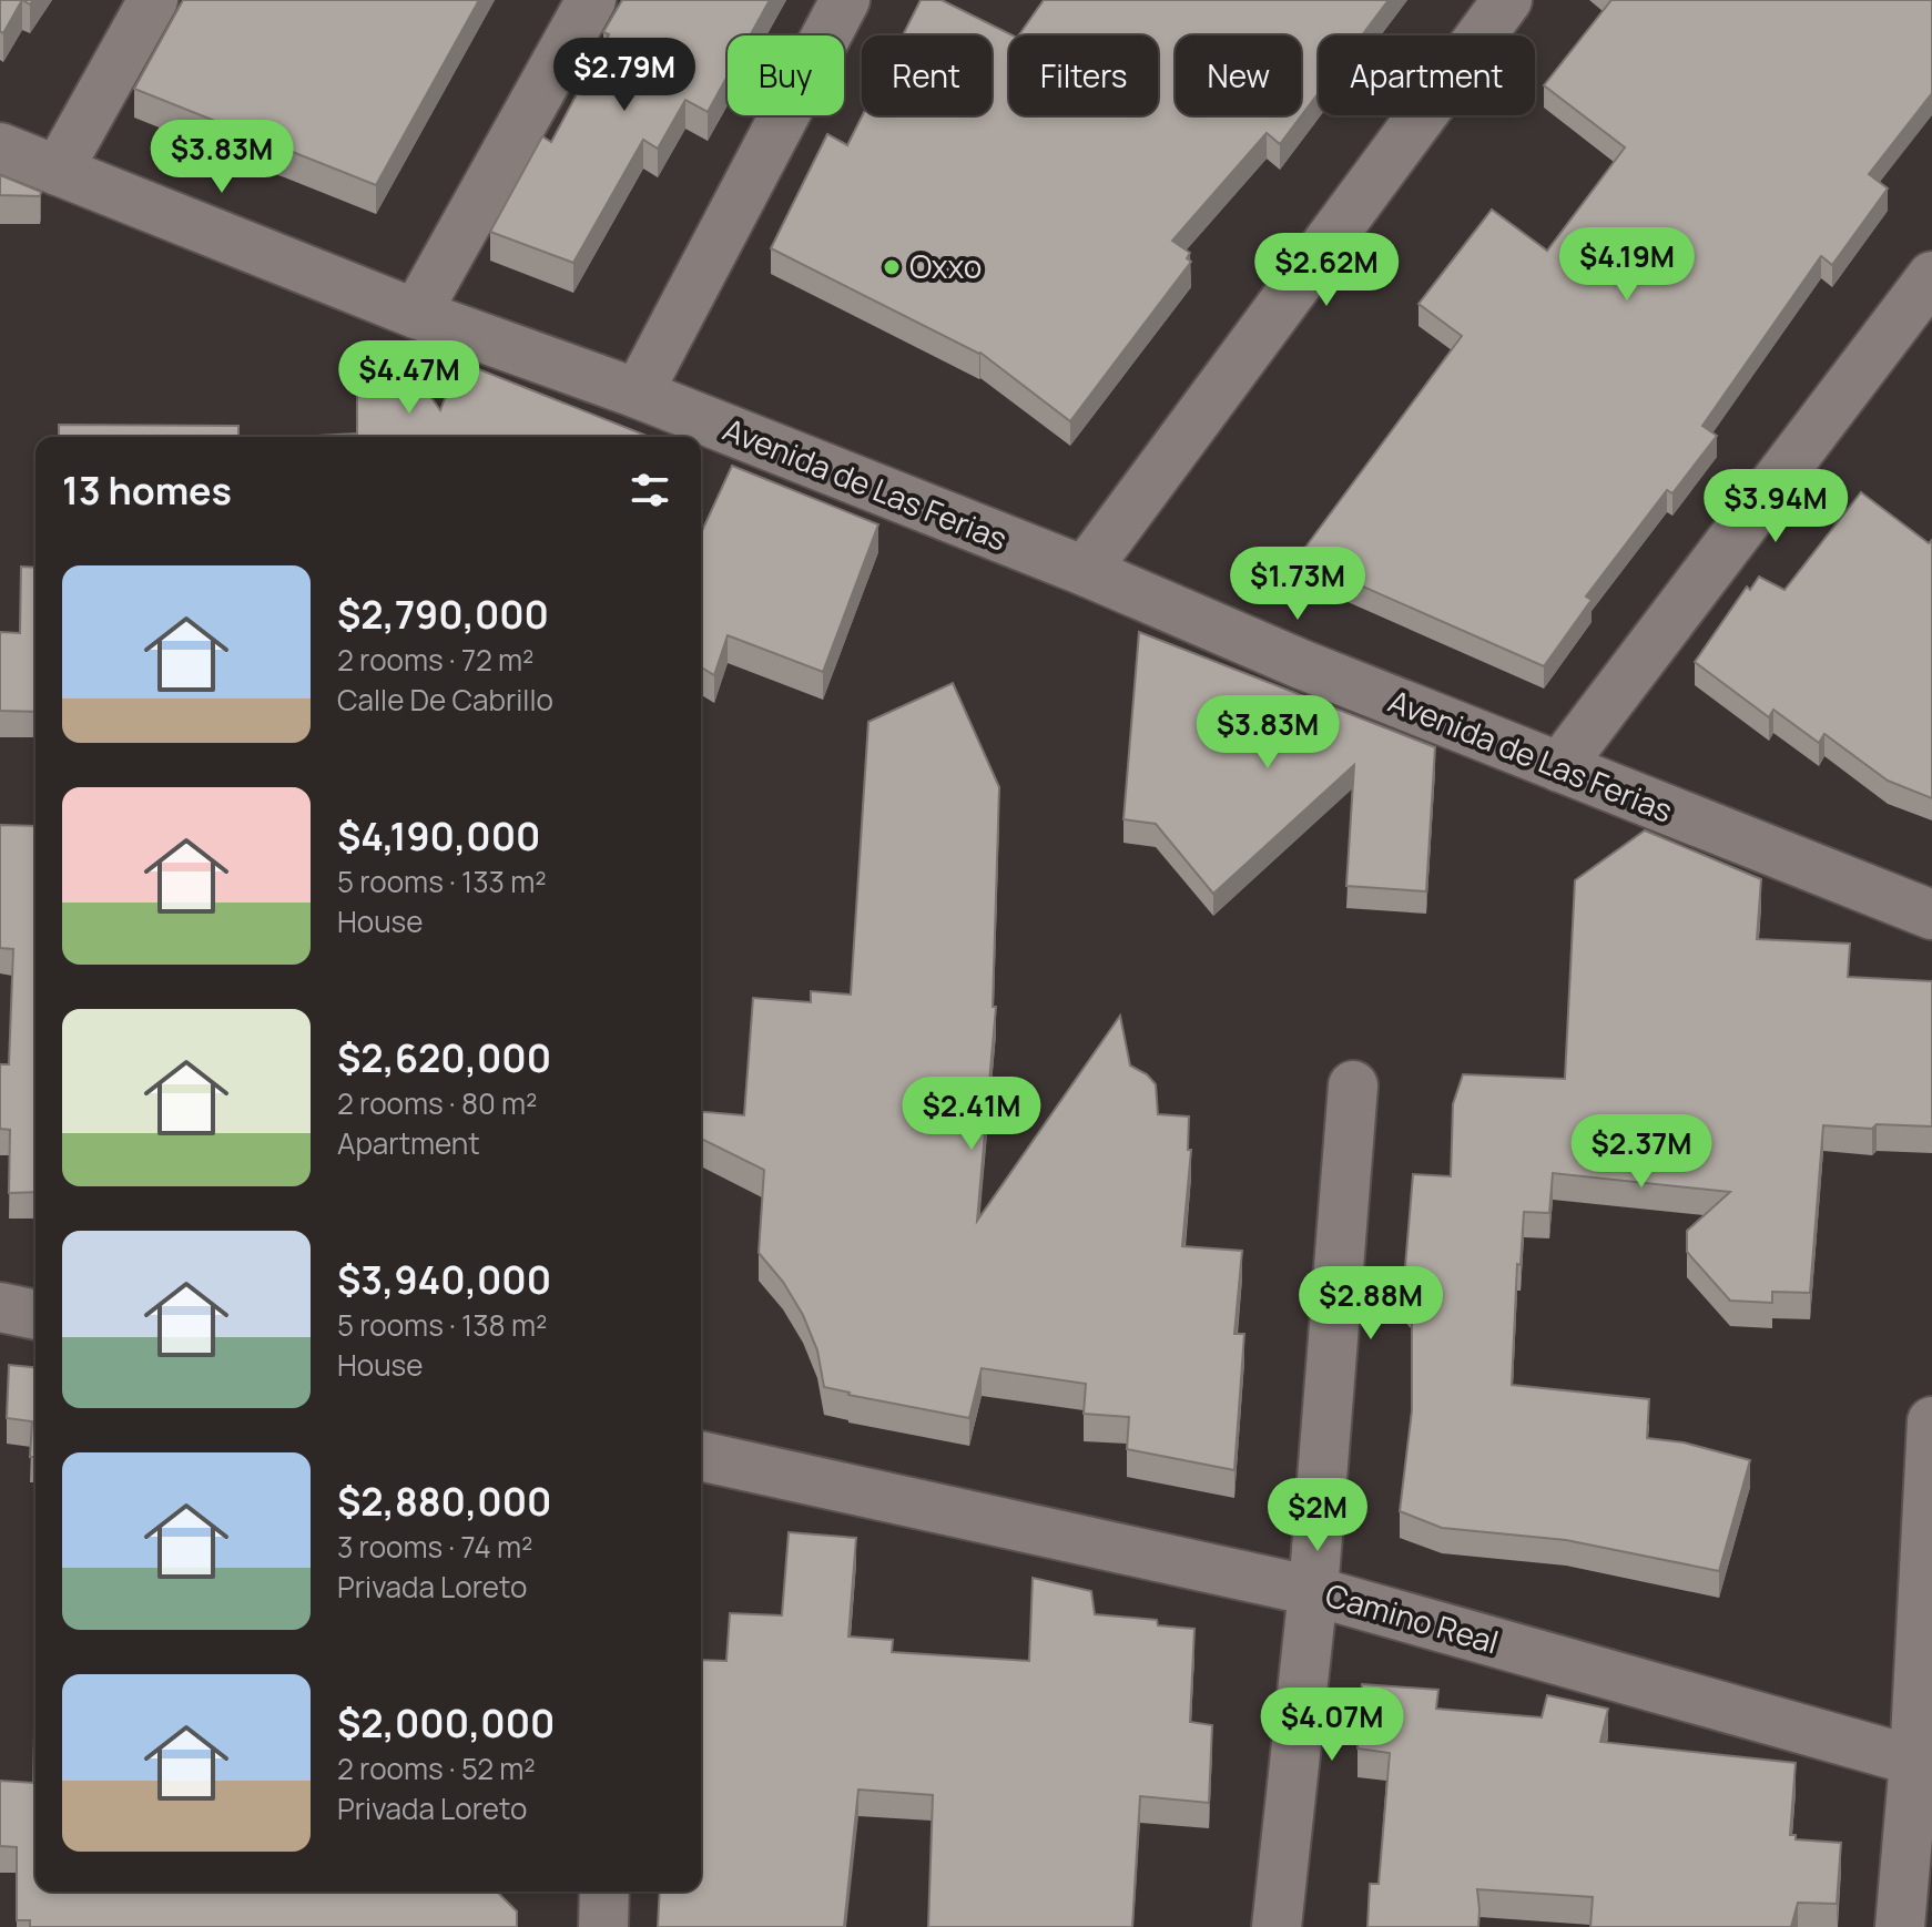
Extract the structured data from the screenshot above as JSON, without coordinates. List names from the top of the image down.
{
  "streets": {
    "street": ["Avenida de Las Ferias", "Camino Real"]
  },
  "places": ["Oxxo"],
  "page": {
    "chip": [
      "Buy",
      "Rent",
      "Filters",
      "New",
      "Apartment"
    ],
    "price": [
      "$2.79M",
      "$3.83M",
      "$4.19M",
      "$2.62M",
      "$4.47M",
      "$3.94M",
      "$1.73M",
      "$3.83M",
      "$2.41M",
      "$2.37M",
      "$2.88M",
      "$2M",
      "$4.07M"
    ],
    "heading": "13 homes",
    "list": [
      {
        "name": "$2,790,000",
        "note": "2 rooms · 72 m² · Calle De Cabrillo"
      },
      {
        "name": "$4,190,000",
        "note": "5 rooms · 133 m² · House"
      },
      {
        "name": "$2,620,000",
        "note": "2 rooms · 80 m² · Apartment"
      },
      {
        "name": "$3,940,000",
        "note": "5 rooms · 138 m² · House"
      },
      {
        "name": "$2,880,000",
        "note": "3 rooms · 74 m² · Privada Loreto"
      },
      {
        "name": "$2,000,000",
        "note": "2 rooms · 52 m² · Privada Loreto"
      }
    ]
  }
}
